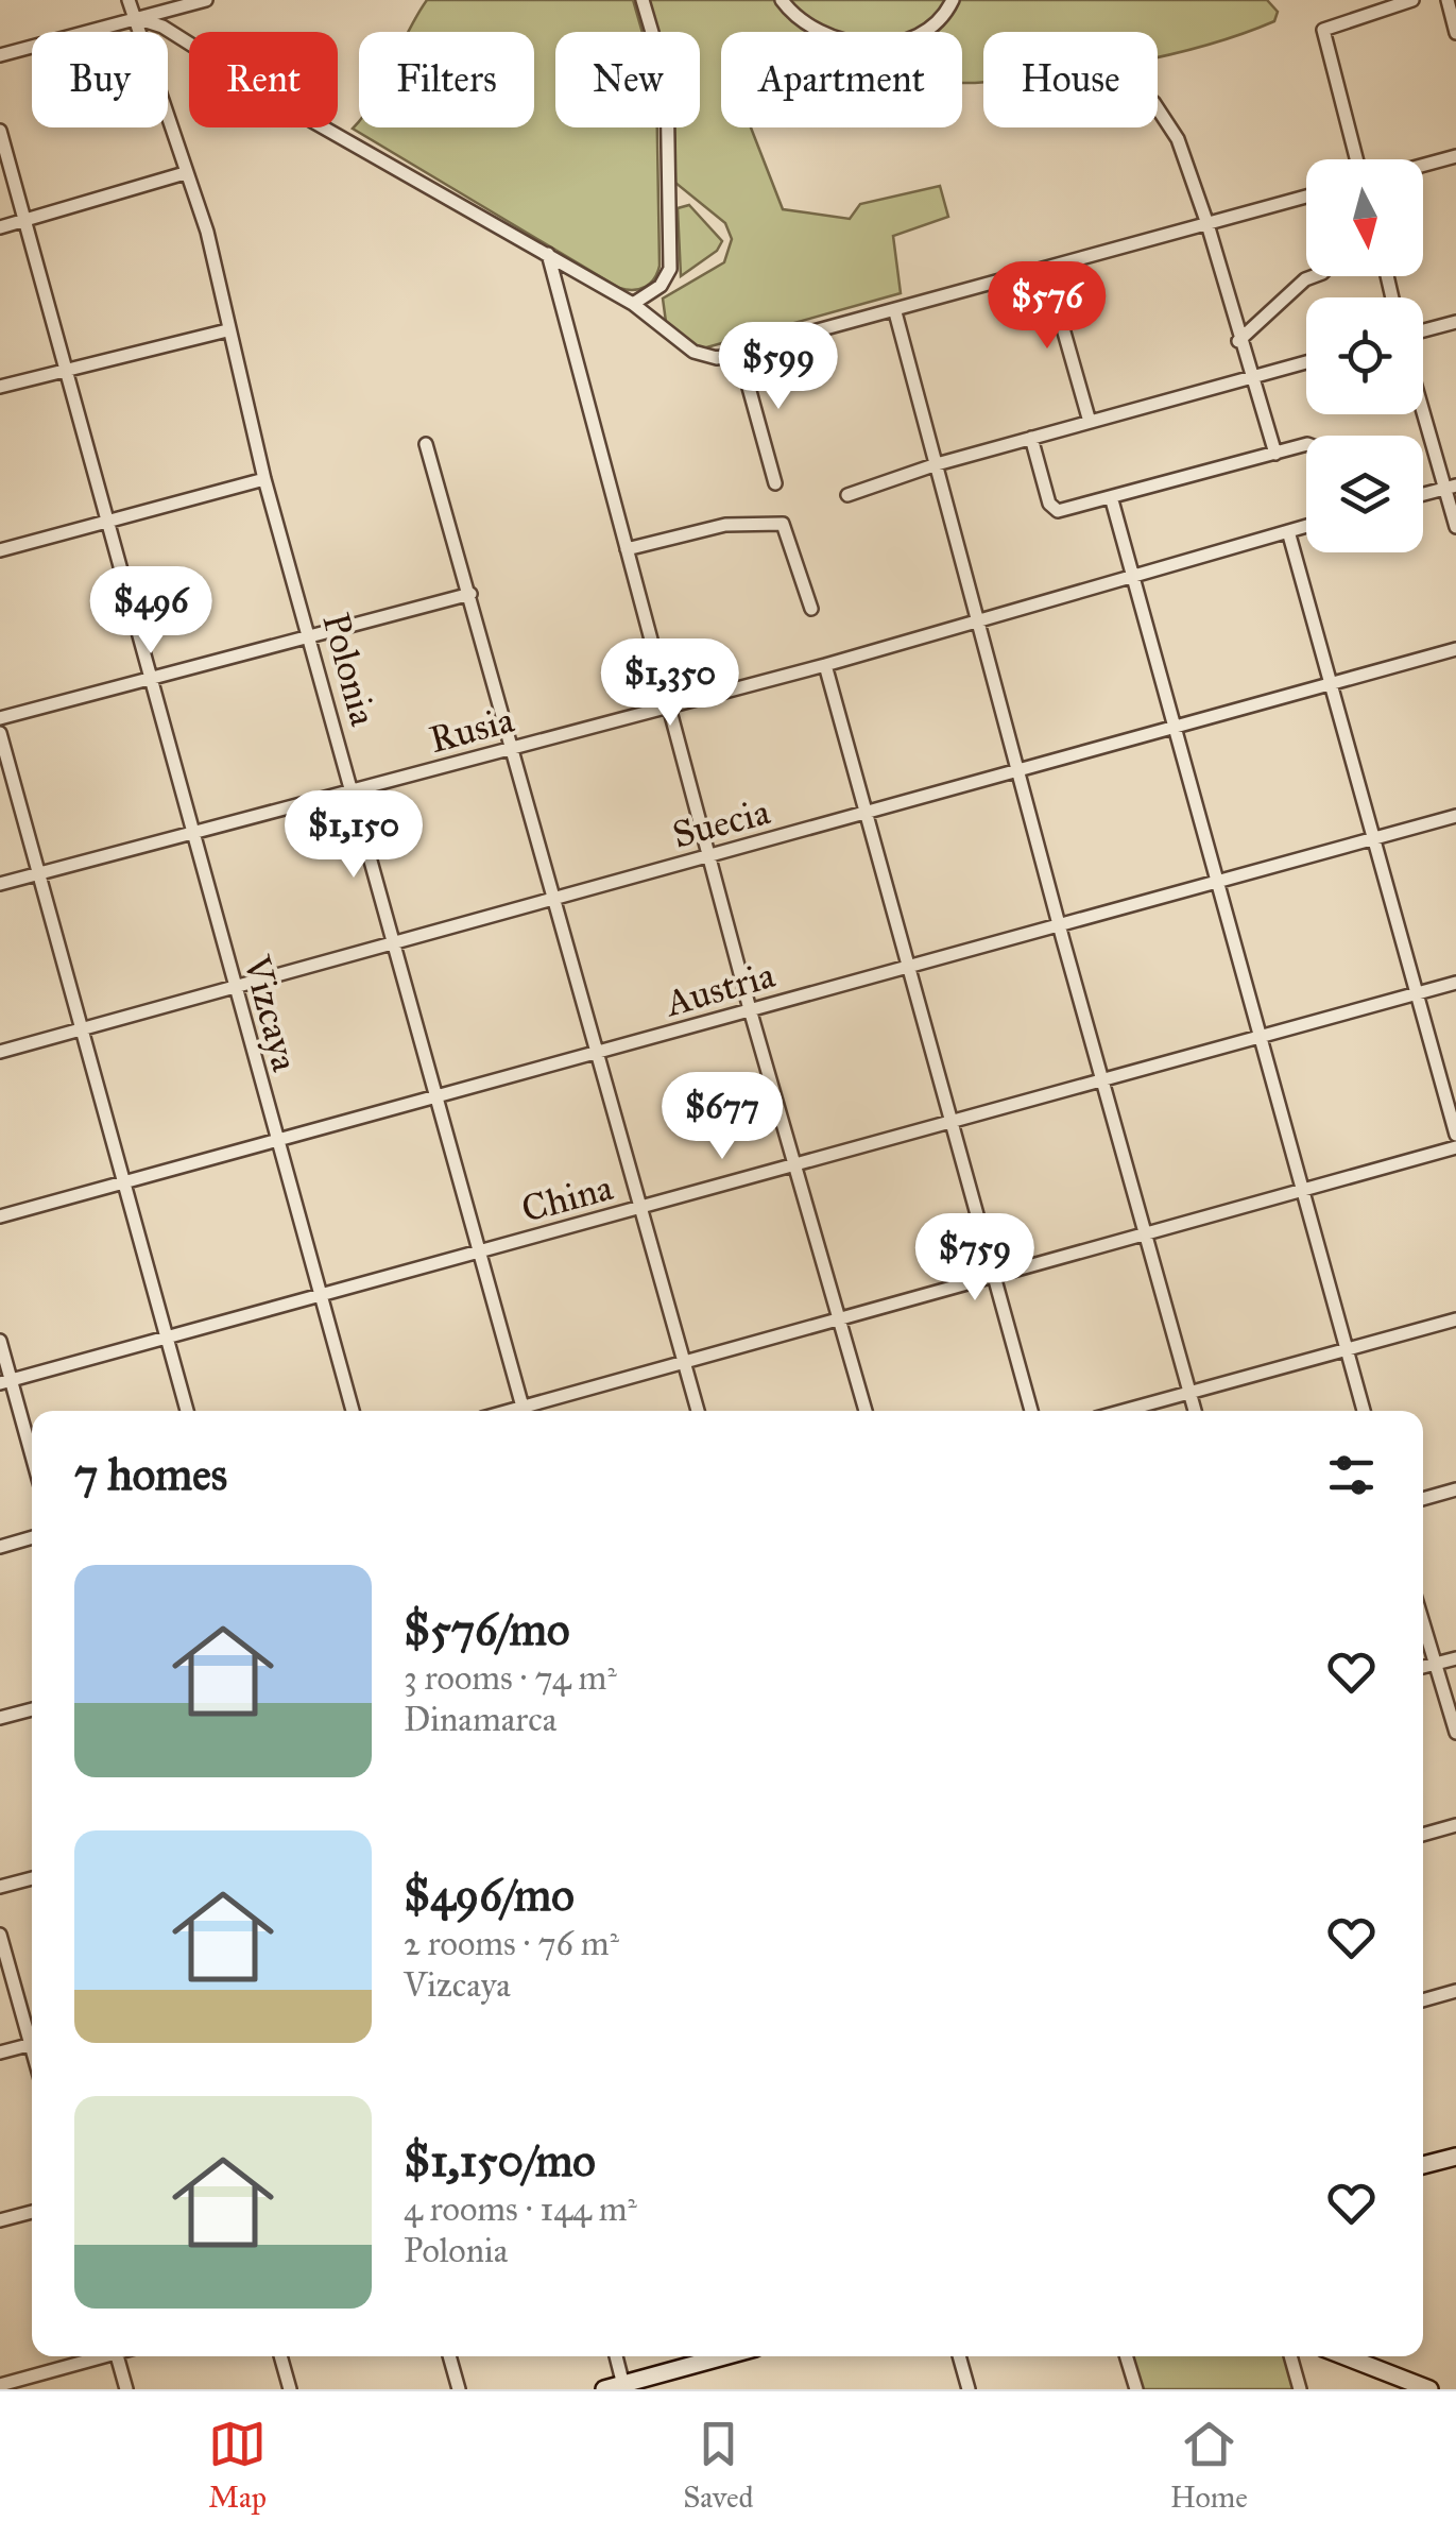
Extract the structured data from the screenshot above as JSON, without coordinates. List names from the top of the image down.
{
  "streets": {
    "street": [
      "Polonia",
      "Rusia",
      "Suecia",
      "Austria",
      "Vizcaya",
      "China"
    ]
  },
  "crossings": [
    ["Polonia", "Rusia"],
    ["Polonia", "Suecia"],
    ["Polonia", "Austria"],
    ["Polonia", "China"],
    ["Rusia", "Vizcaya"],
    ["Suecia", "Vizcaya"],
    ["Austria", "Vizcaya"],
    ["Vizcaya", "China"]
  ],
  "north": "bottom",
  "page": {
    "chip": [
      "Buy",
      "Rent",
      "Filters",
      "New",
      "Apartment",
      "House"
    ],
    "price": [
      "$576",
      "$599",
      "$496",
      "$1,350",
      "$1,150",
      "$677",
      "$759"
    ],
    "heading": "7 homes",
    "list": [
      {
        "name": "$576/mo",
        "note": "3 rooms · 74 m² · Dinamarca"
      },
      {
        "name": "$496/mo",
        "note": "2 rooms · 76 m² · Vizcaya"
      },
      {
        "name": "$1,150/mo",
        "note": "4 rooms · 144 m² · Polonia"
      }
    ],
    "tabs": ["Map", "Saved", "Home"]
  }
}
